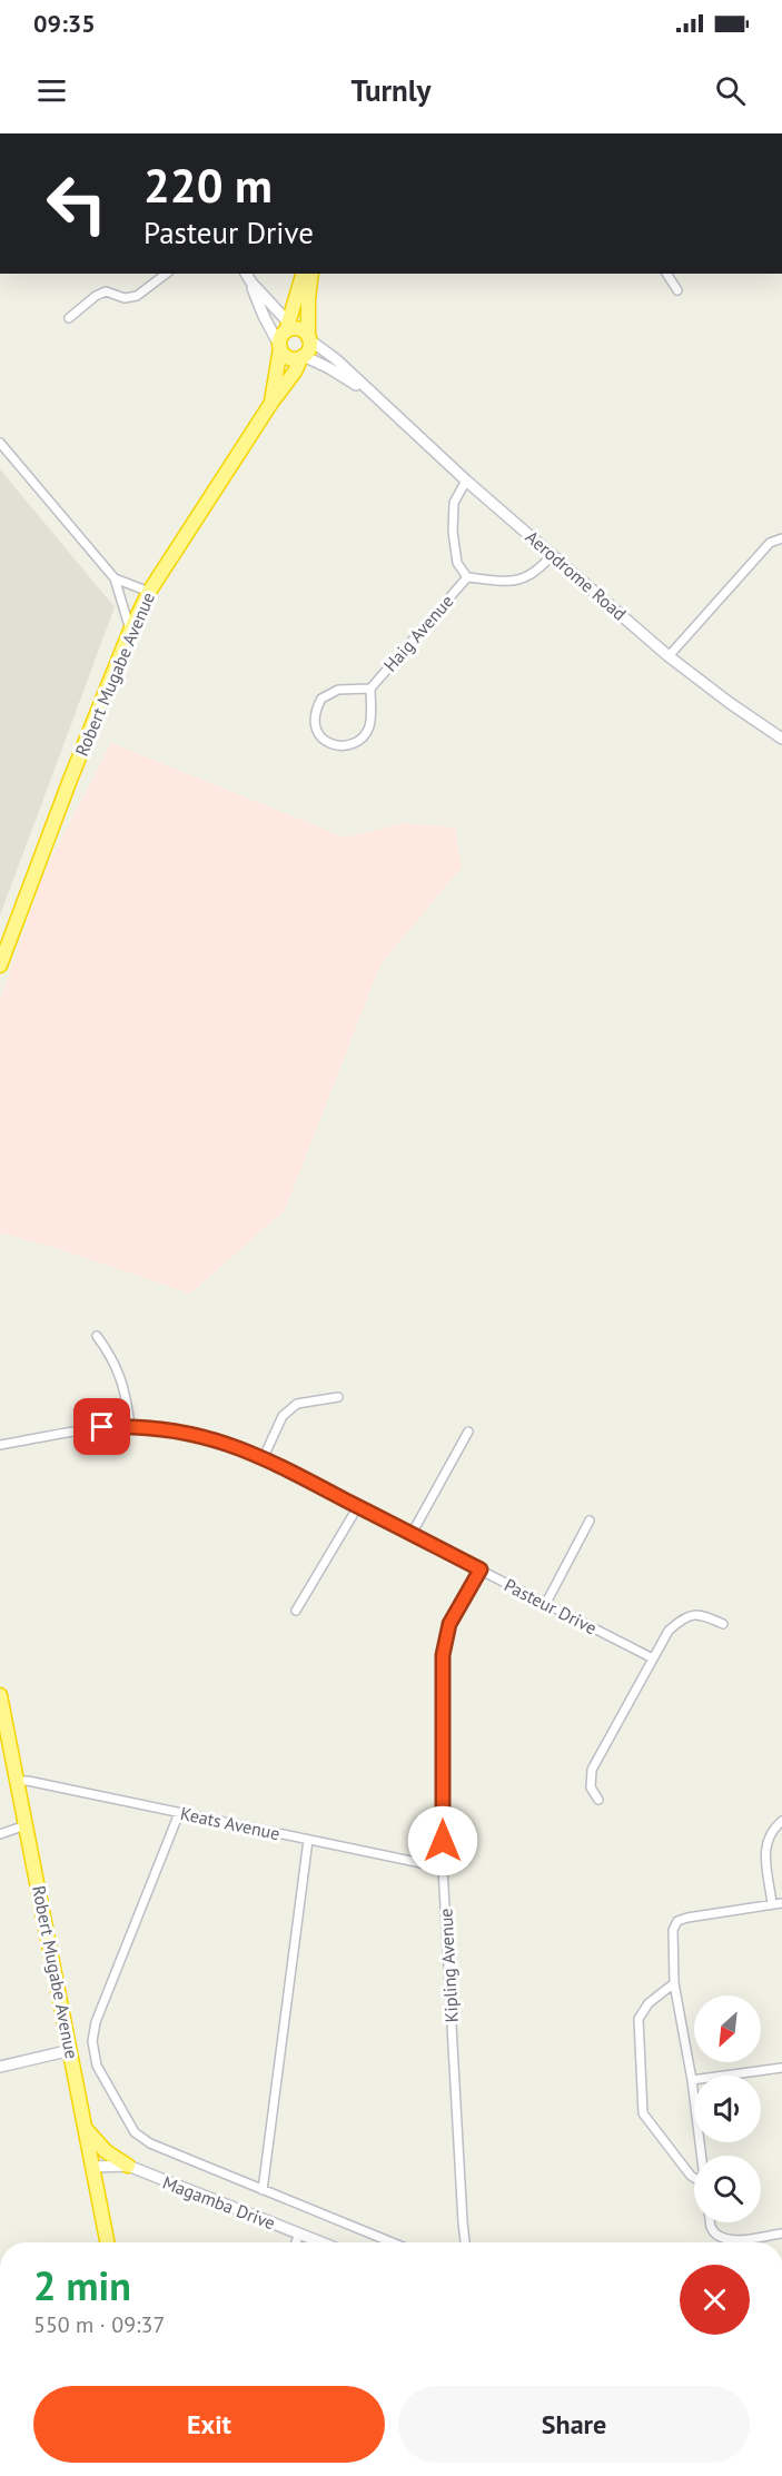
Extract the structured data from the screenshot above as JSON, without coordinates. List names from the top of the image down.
{
  "streets": {
    "highway": ["Robert Mugabe Avenue"],
    "street": [
      "Aerodrome Road",
      "Haig Avenue",
      "Pasteur Drive",
      "Keats Avenue",
      "Kipling Avenue",
      "Magamba Drive"
    ]
  },
  "crossings": [
    ["Aerodrome Road", "Robert Mugabe Avenue"],
    ["Robert Mugabe Avenue", "Keats Avenue"],
    ["Robert Mugabe Avenue", "Magamba Drive"],
    ["Pasteur Drive", "Kipling Avenue"],
    ["Keats Avenue", "Kipling Avenue"]
  ],
  "north": "bottom left",
  "page": {
    "status": "09:35",
    "header": "Turnly",
    "turn": ["220 m", "Pasteur Drive"],
    "heading": ["2 min", "550 m · 09:37"],
    "buttons": ["Exit", "Share"]
  }
}
